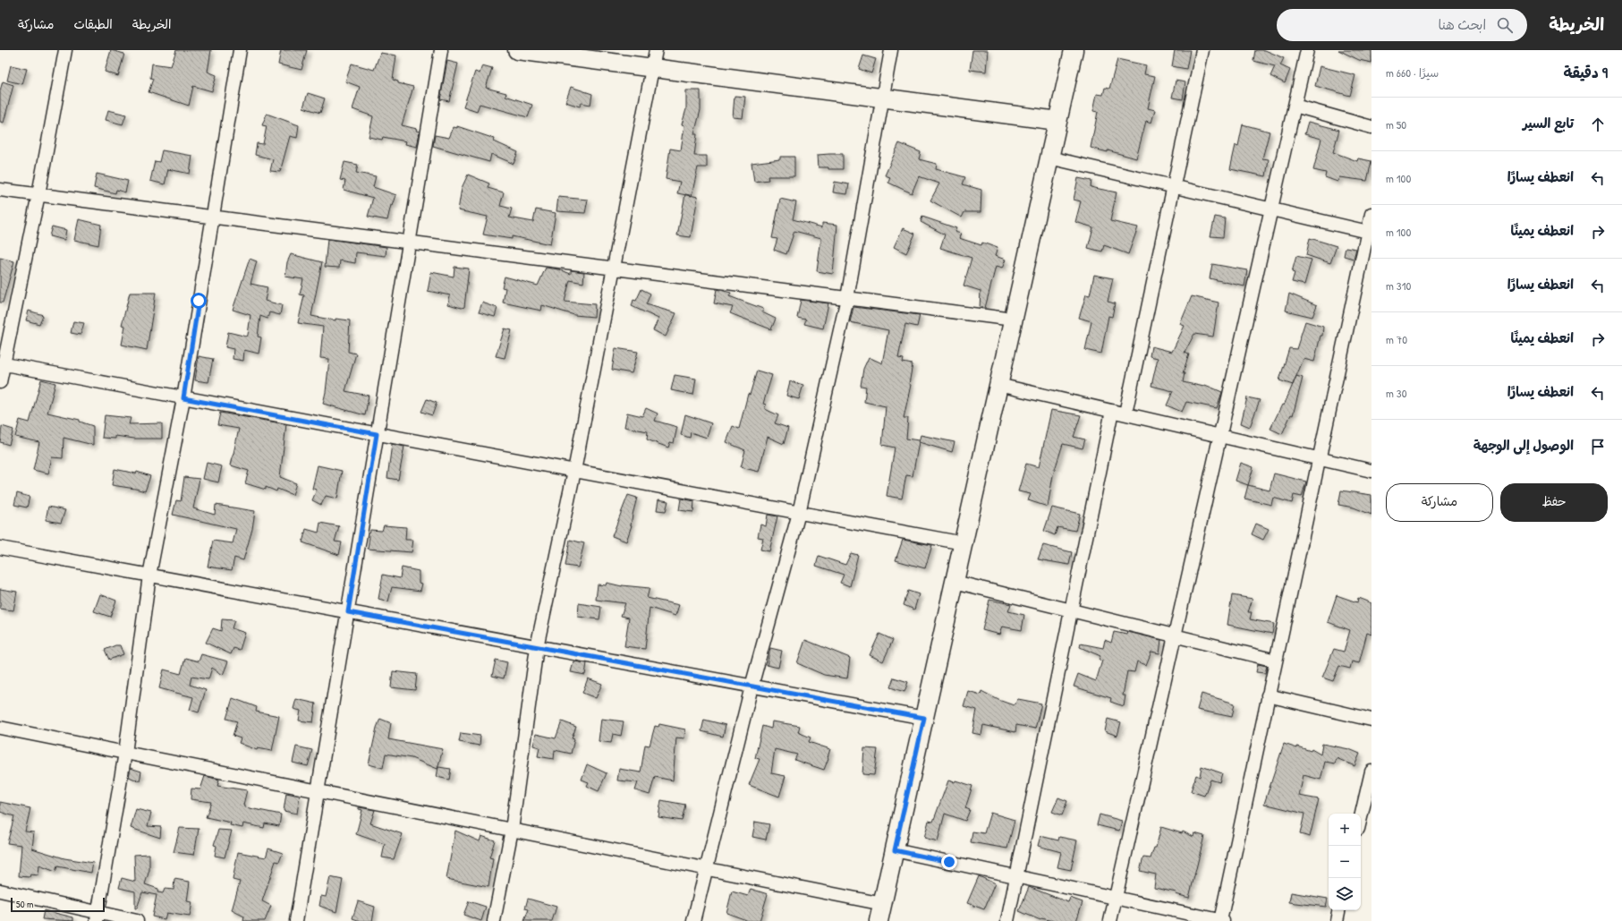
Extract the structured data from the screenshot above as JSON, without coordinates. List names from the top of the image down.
{
  "scale_bar": "50 m",
  "page": {
    "header": "الخريطة",
    "search": "ابحث هنا",
    "nav": ["الخريطة", "الطبقات", "مشاركة"],
    "heading": ["9 دقيقة", "سيرًا · 660 m"],
    "list": [
      ["تابع السير", "50 m"],
      ["انعطف يسارًا", "100 m"],
      ["انعطف يمينًا", "100 m"],
      ["انعطف يسارًا", "310 m"],
      ["انعطف يمينًا", "70 m"],
      ["انعطف يسارًا", "30 m"],
      "الوصول إلى الوجهة"
    ],
    "buttons": ["حفظ", "مشاركة"],
    "map_buttons": ["+", "−"],
    "scale": "50 m"
  }
}
